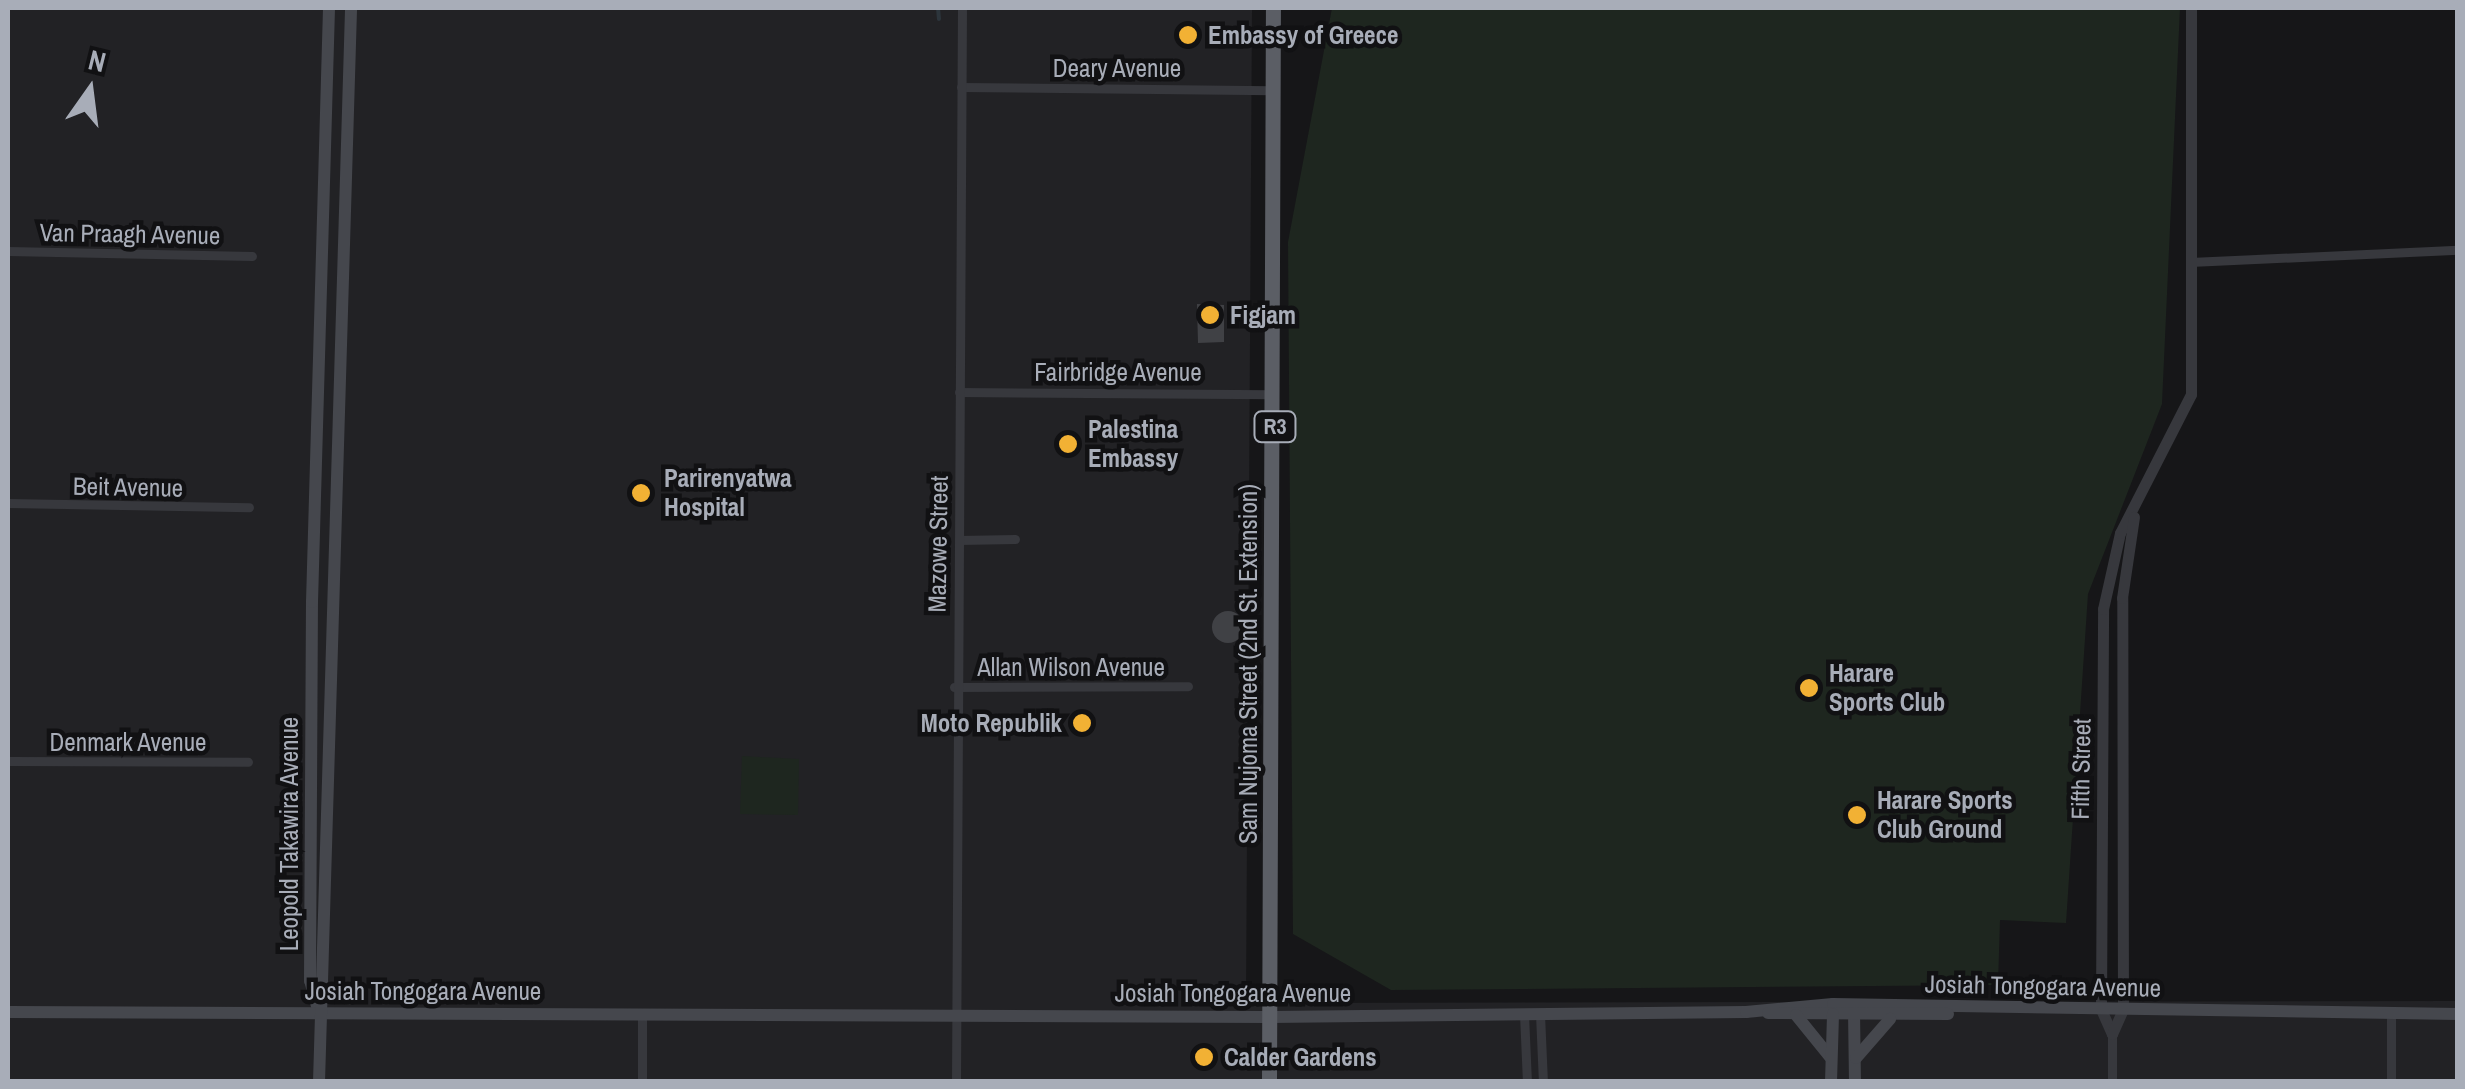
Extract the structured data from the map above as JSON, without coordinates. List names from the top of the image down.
{
  "streets": {
    "highway": ["R3", "Sam Nujoma Street (2nd St. Extension)"],
    "main road": ["Leopold Takawira Avenue", "Josiah Tongogara Avenue"],
    "street": [
      "Deary Avenue",
      "Van Praagh Avenue",
      "Fairbridge Avenue",
      "Beit Avenue",
      "Mazowe Street",
      "Allan Wilson Avenue",
      "Denmark Avenue",
      "Fifth Street"
    ]
  },
  "crossings": [
    ["Deary Avenue", "Mazowe Street"],
    ["Deary Avenue", "Sam Nujoma Street (2nd St. Extension)"],
    ["Fairbridge Avenue", "Mazowe Street"],
    ["Fairbridge Avenue", "Sam Nujoma Street (2nd St. Extension)"],
    ["Mazowe Street", "Allan Wilson Avenue"],
    ["Mazowe Street", "Josiah Tongogara Avenue"],
    ["Sam Nujoma Street (2nd St. Extension)", "Josiah Tongogara Avenue"],
    ["Fifth Street", "Josiah Tongogara Avenue"],
    ["Leopold Takawira Avenue", "Josiah Tongogara Avenue"]
  ],
  "places": [
    "Embassy of Greece",
    "Figjam",
    "Palestina Embassy",
    "Parirenyatwa Hospital",
    "Harare Sports Club",
    "Moto Republik",
    "Harare Sports Club Ground",
    "Calder Gardens"
  ],
  "north": "top"
}
